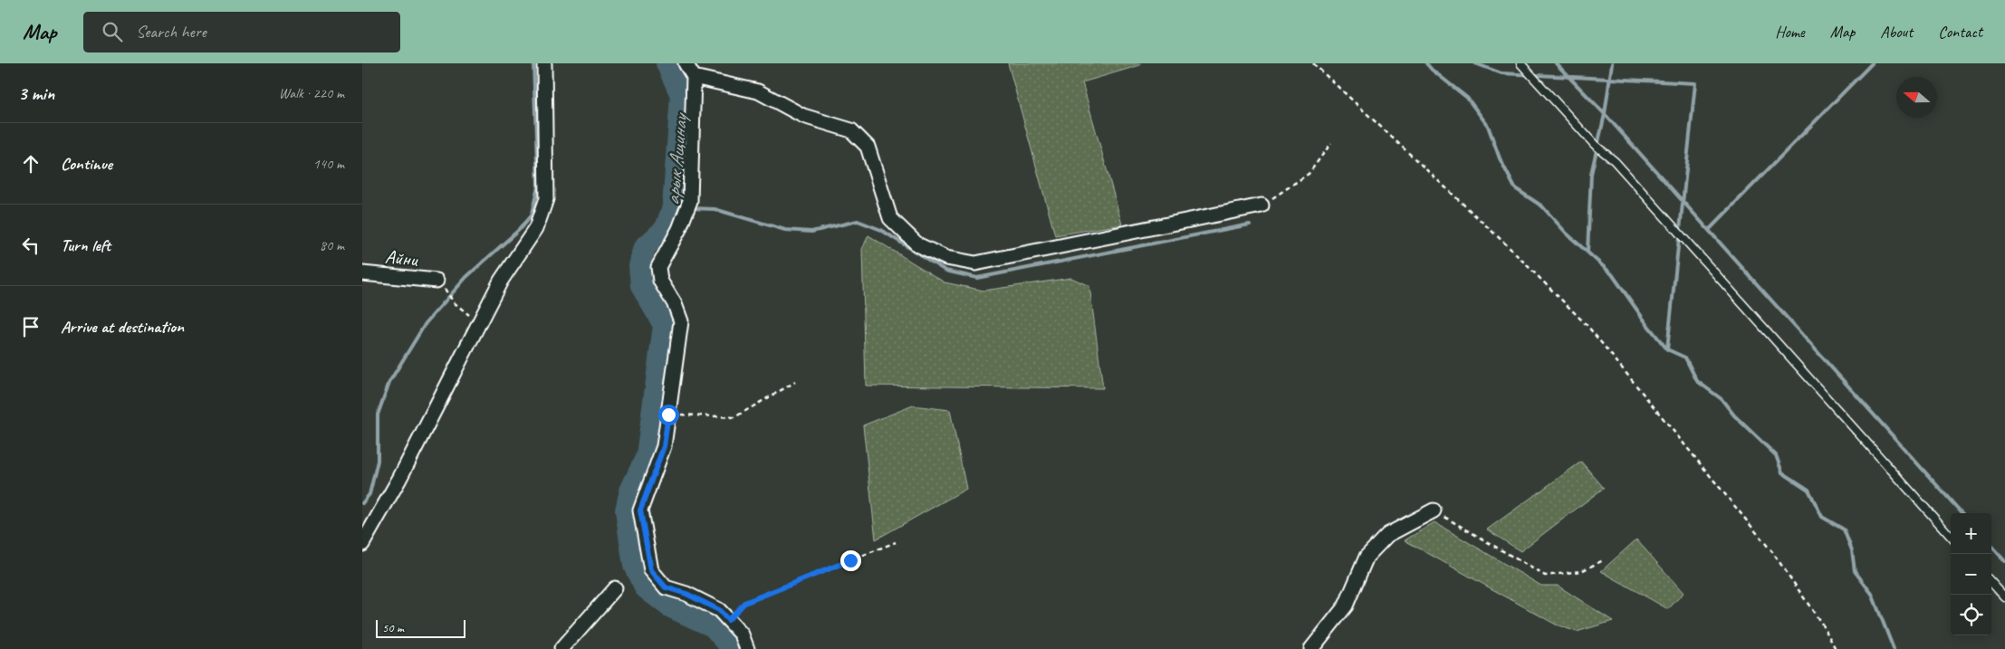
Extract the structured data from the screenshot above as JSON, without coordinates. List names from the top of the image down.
{
  "streets": {
    "street": ["Айни"]
  },
  "water": ["арык Ащинау"],
  "scale_bar": "50 m",
  "north": "left",
  "page": {
    "header": "Map",
    "search": "Search here",
    "nav": [
      "Home",
      "Map",
      "About",
      "Contact"
    ],
    "heading": ["3 min", "Walk · 220 m"],
    "list": [
      ["Continue", "140 m"],
      ["Turn left", "80 m"],
      "Arrive at destination"
    ],
    "map_buttons": ["+", "−"],
    "scale": "50 m"
  }
}
